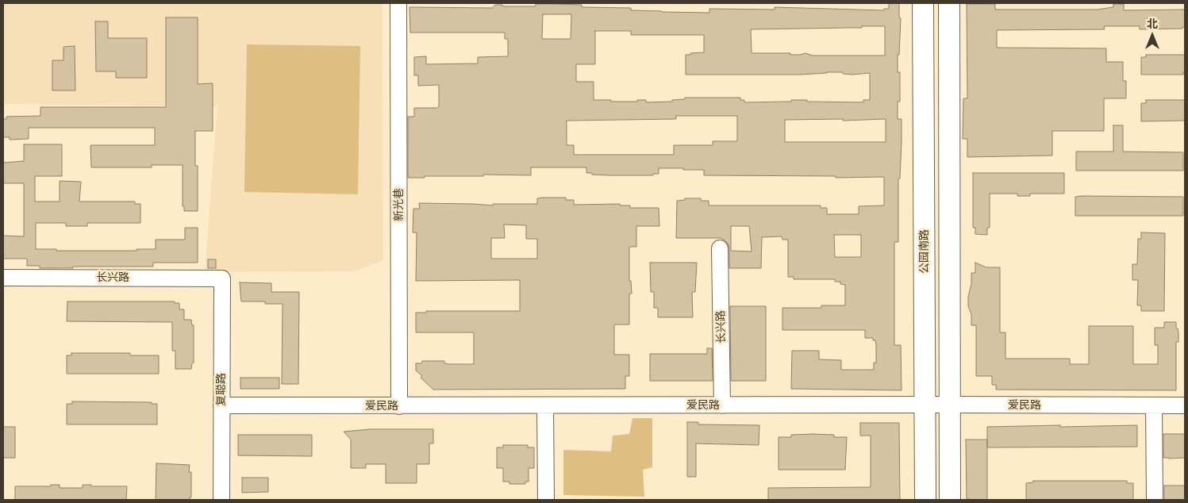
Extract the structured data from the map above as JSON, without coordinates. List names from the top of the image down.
{
  "streets": {
    "main road": ["公园南路"],
    "street": [
      "新光巷",
      "长兴路",
      "复聪路",
      "爱民路"
    ]
  },
  "crossings": [
    ["新光巷", "爱民路"],
    ["公园南路", "爱民路"],
    ["长兴路", "复聪路"],
    ["长兴路", "爱民路"],
    ["复聪路", "爱民路"]
  ],
  "north": "top"
}
